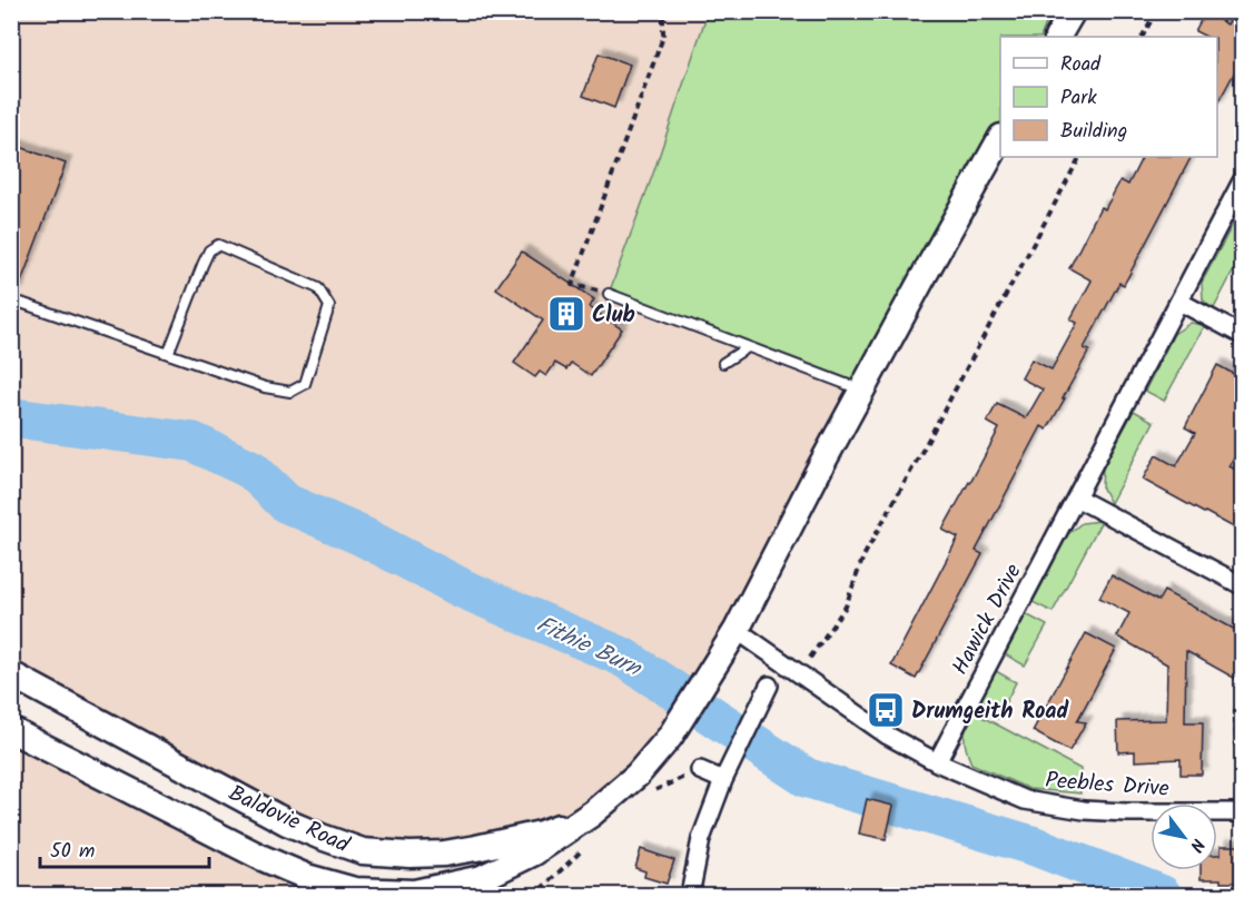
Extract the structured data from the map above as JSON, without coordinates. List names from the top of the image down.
{
  "streets": {
    "main road": ["Baldovie Road"],
    "street": ["Hawick Drive", "Peebles Drive"]
  },
  "crossings": [
    ["Hawick Drive", "Peebles Drive"]
  ],
  "water": ["Fithie Burn"],
  "places": {
    "building": ["Club"],
    "bus stop": ["Drumgeith Road"]
  },
  "legend": ["Road", "Park", "Building"],
  "scale_bar": "50 m",
  "north": "bottom right"
}
